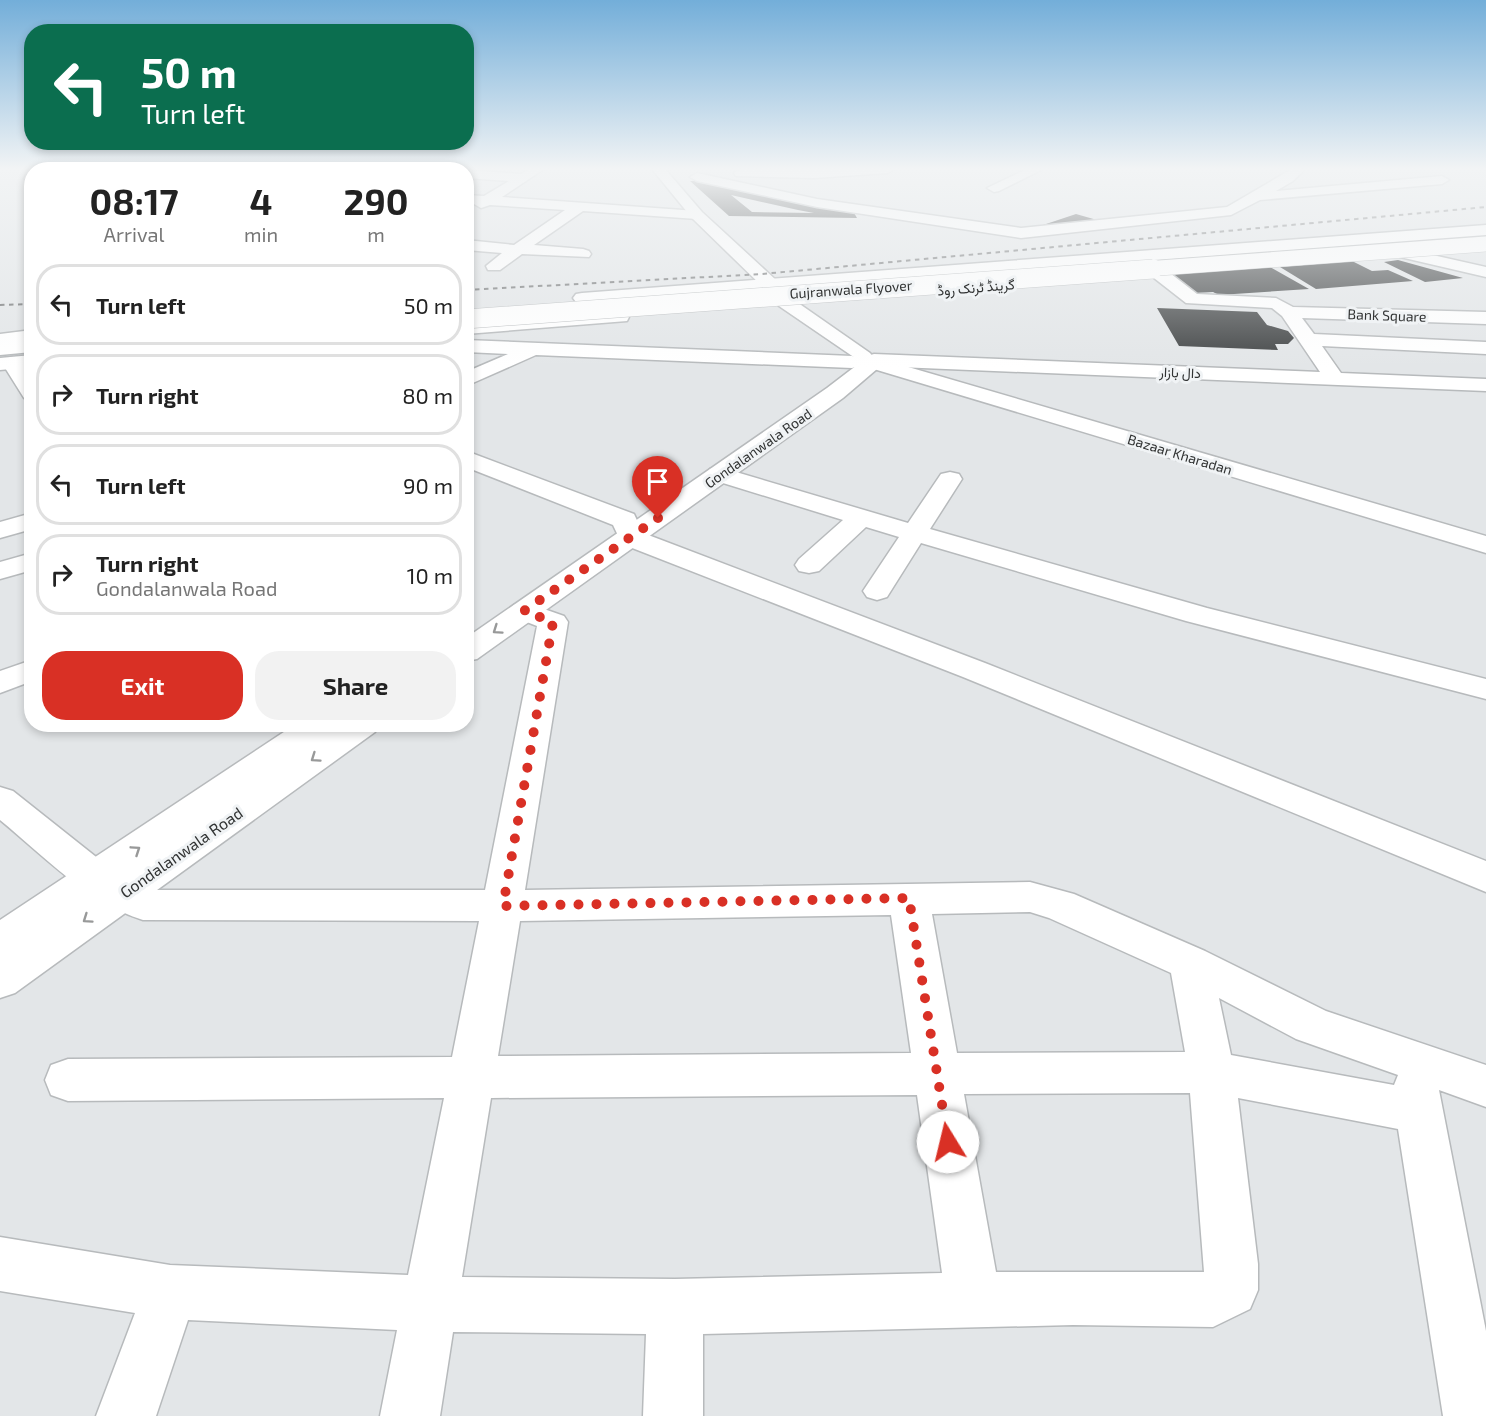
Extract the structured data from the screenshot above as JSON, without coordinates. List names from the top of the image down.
{
  "streets": {
    "main road": [
      "گرینڈ ٹرنک روڈ",
      "Gujranwala Flyover",
      "Bank Square",
      "دال بازار",
      "Gondalanwala Road",
      "Bazaar Kharadan"
    ]
  },
  "crossings": [
    ["گرینڈ ٹرنک روڈ", "Gujranwala Flyover"],
    ["گرینڈ ٹرنک روڈ", "Bank Square"],
    ["دال بازار", "Gondalanwala Road"],
    ["دال بازار", "Bazaar Kharadan"],
    ["Gondalanwala Road", "Bazaar Kharadan"]
  ],
  "page": {
    "turn": ["50 m", "Turn left"],
    "eta": [
      "08:17",
      "Arrival",
      "4",
      "min",
      "290",
      "m"
    ],
    "list": [
      {
        "name": "Turn left",
        "value": "50 m"
      },
      {
        "name": "Turn right",
        "value": "80 m"
      },
      {
        "name": "Turn left",
        "value": "90 m"
      },
      {
        "name": "Turn right",
        "note": "Gondalanwala Road",
        "value": "10 m"
      }
    ],
    "buttons": ["Exit", "Share"]
  }
}
